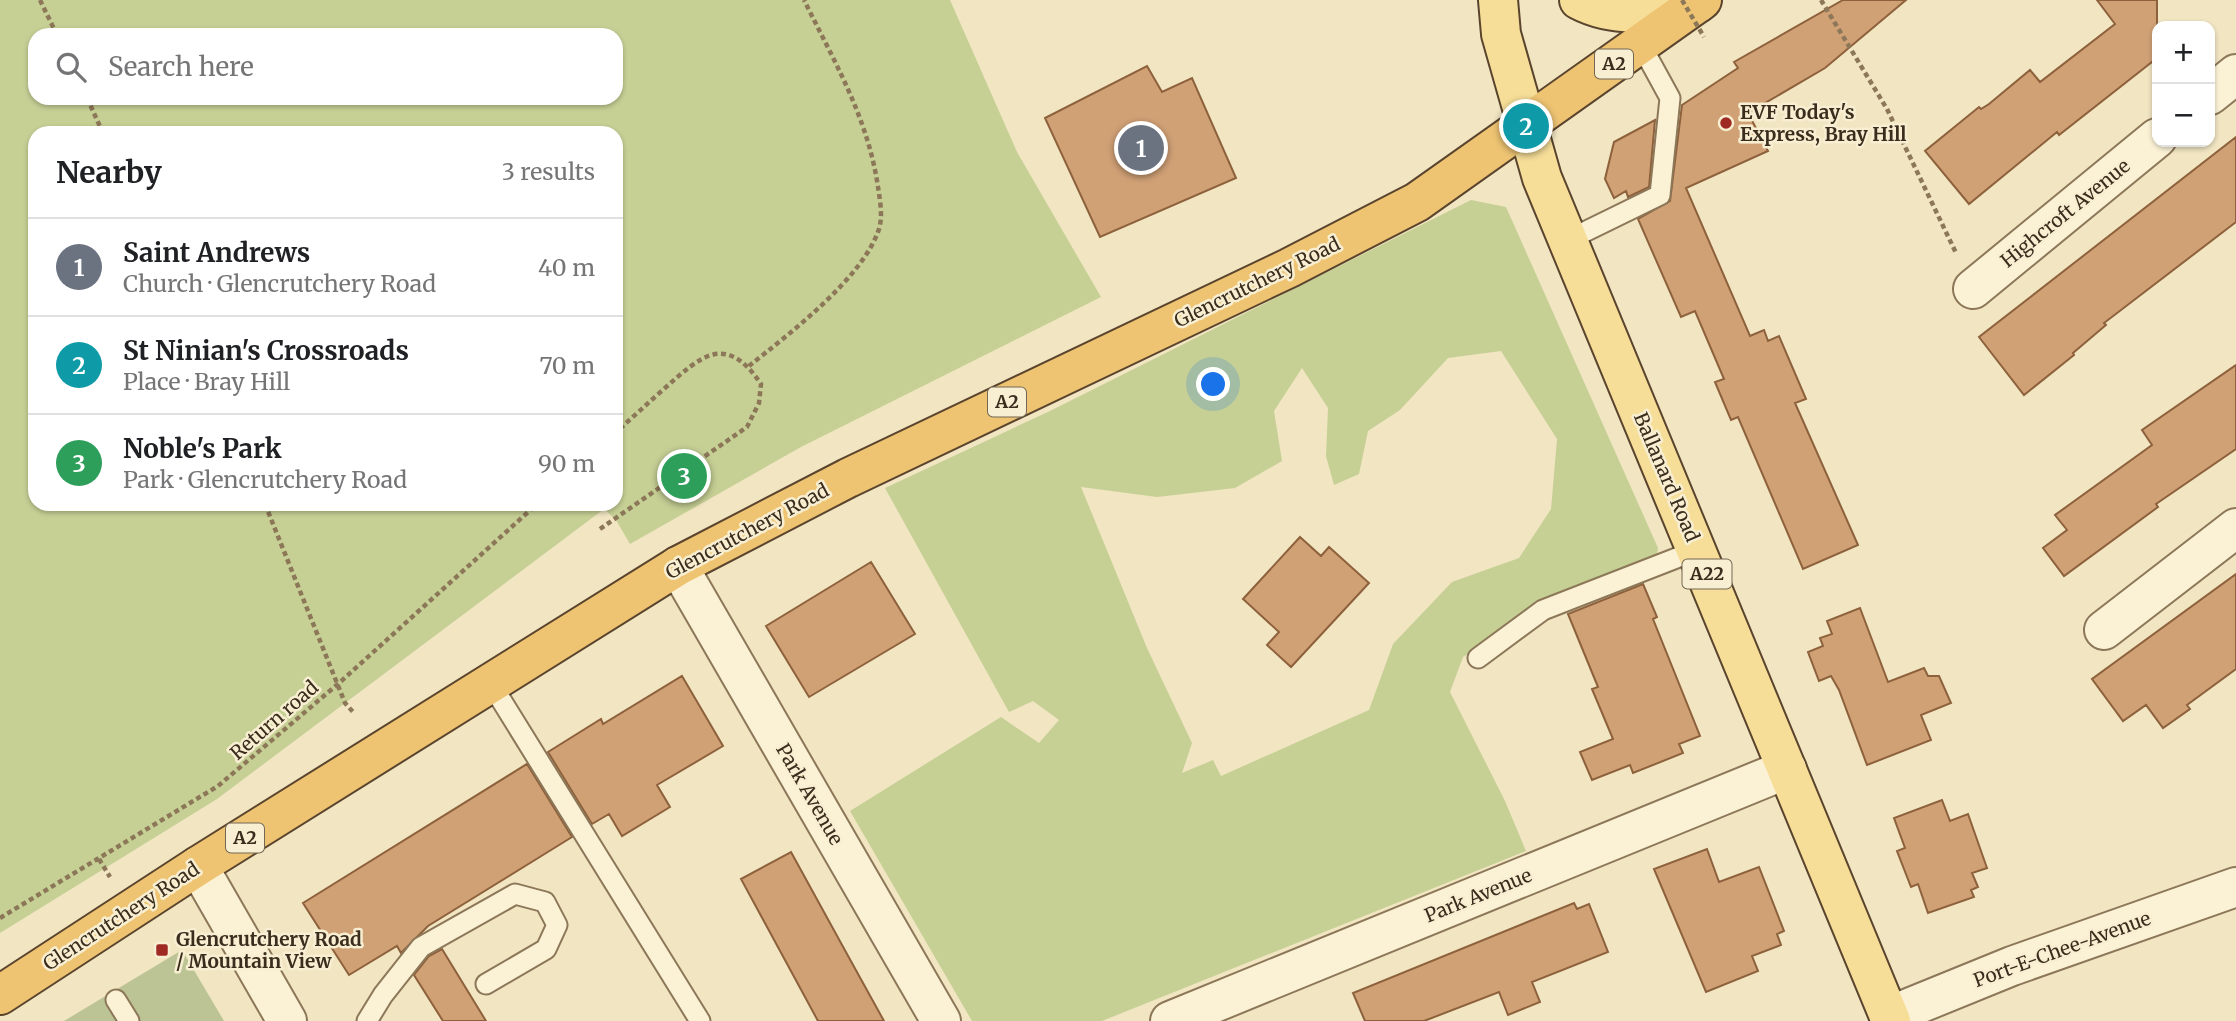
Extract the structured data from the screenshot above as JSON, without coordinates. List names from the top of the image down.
{
  "streets": {
    "highway": ["A2", "Glencrutchery Road"],
    "main road": ["Ballanard Road", "A22"],
    "street": ["Highcroft Avenue", "Park Avenue", "Port-E-Chee-Avenue"],
    "path": ["Return road"]
  },
  "crossings": [
    ["A2", "Glencrutchery Road"],
    ["A2", "Ballanard Road"],
    ["A2", "A22"],
    ["Glencrutchery Road", "Ballanard Road"],
    ["Glencrutchery Road", "A22"],
    ["Glencrutchery Road", "Park Avenue"],
    ["Ballanard Road", "A22"],
    ["Ballanard Road", "Park Avenue"],
    ["Ballanard Road", "Port-E-Chee-Avenue"]
  ],
  "places": {
    "other": ["EVF Today's Express, Bray Hill"],
    "transit": ["Glencrutchery Road / Mountain View"]
  },
  "page": {
    "map_buttons": ["+", "−"],
    "search": "Search here",
    "pins": ["2", "1", "3"],
    "heading": ["Nearby", "3 results"],
    "list": [
      {
        "mark": "1",
        "name": "Saint Andrews",
        "note": "Church · Glencrutchery Road",
        "value": "40 m"
      },
      {
        "mark": "2",
        "name": "St Ninian's Crossroads",
        "note": "Place · Bray Hill",
        "value": "70 m"
      },
      {
        "mark": "3",
        "name": "Noble's Park",
        "note": "Park · Glencrutchery Road",
        "value": "90 m"
      }
    ]
  }
}
